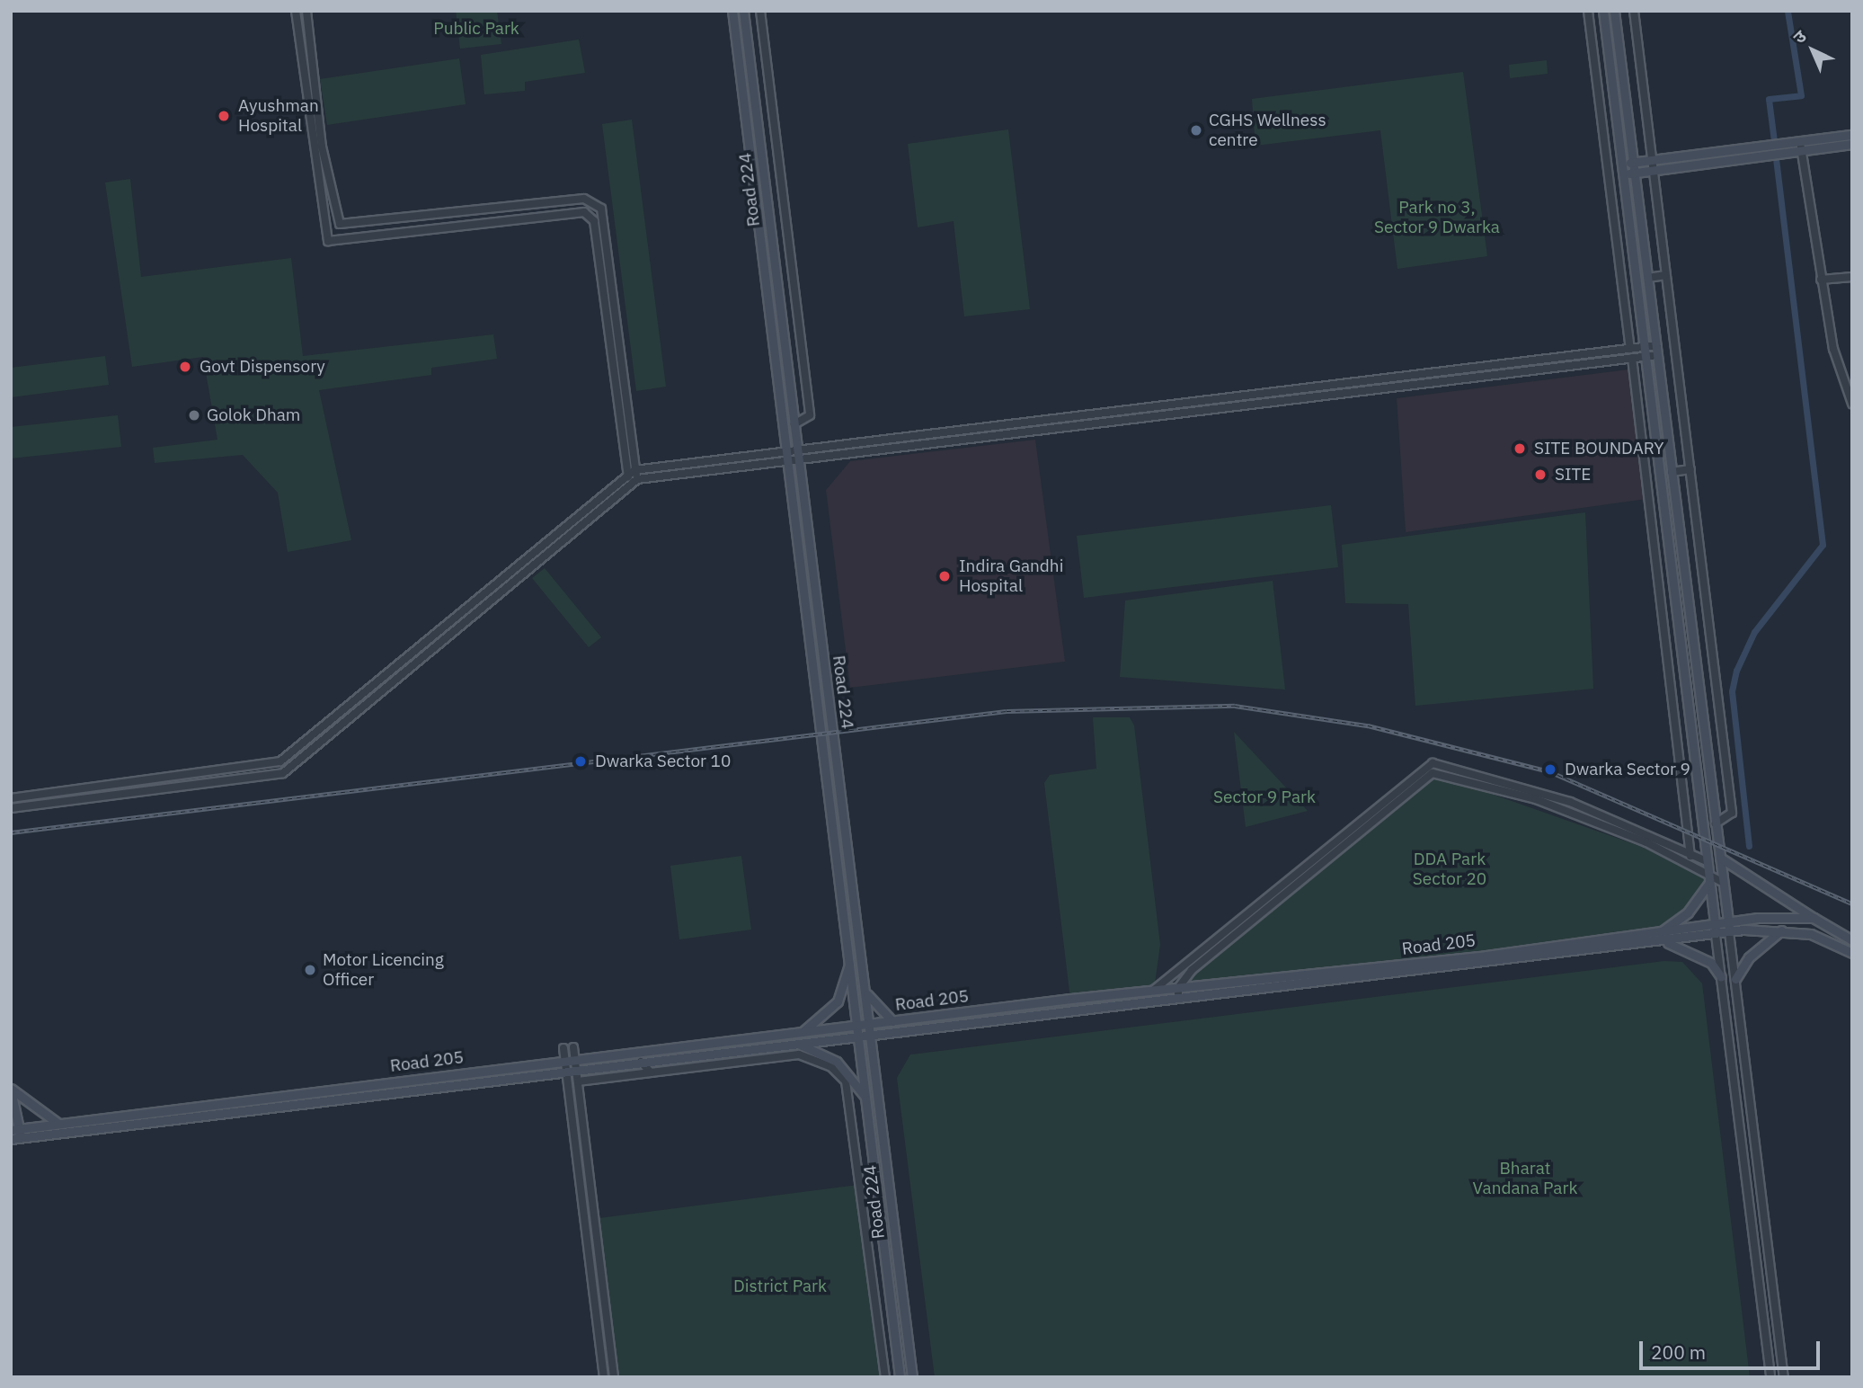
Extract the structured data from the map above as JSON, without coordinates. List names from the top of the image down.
{
  "streets": {
    "main road": ["Road 224", "Road 205"]
  },
  "crossings": [
    ["Road 224", "Road 205"]
  ],
  "parks": [
    "Public Park",
    "Park no 3, Sector 9 Dwarka",
    "Sector 9 Park",
    "DDA Park Sector 20",
    "Bharat Vandana Park",
    "District Park"
  ],
  "places": [
    "Ayushman Hospital",
    "CGHS Wellness centre",
    "Govt Dispensory",
    "Golok Dham",
    "SITE BOUNDARY",
    "SITE",
    "Indira Gandhi Hospital",
    "Dwarka Sector 10",
    "Dwarka Sector 9",
    "Motor Licencing Officer"
  ],
  "scale_bar": "200 m",
  "north": "top left"
}
